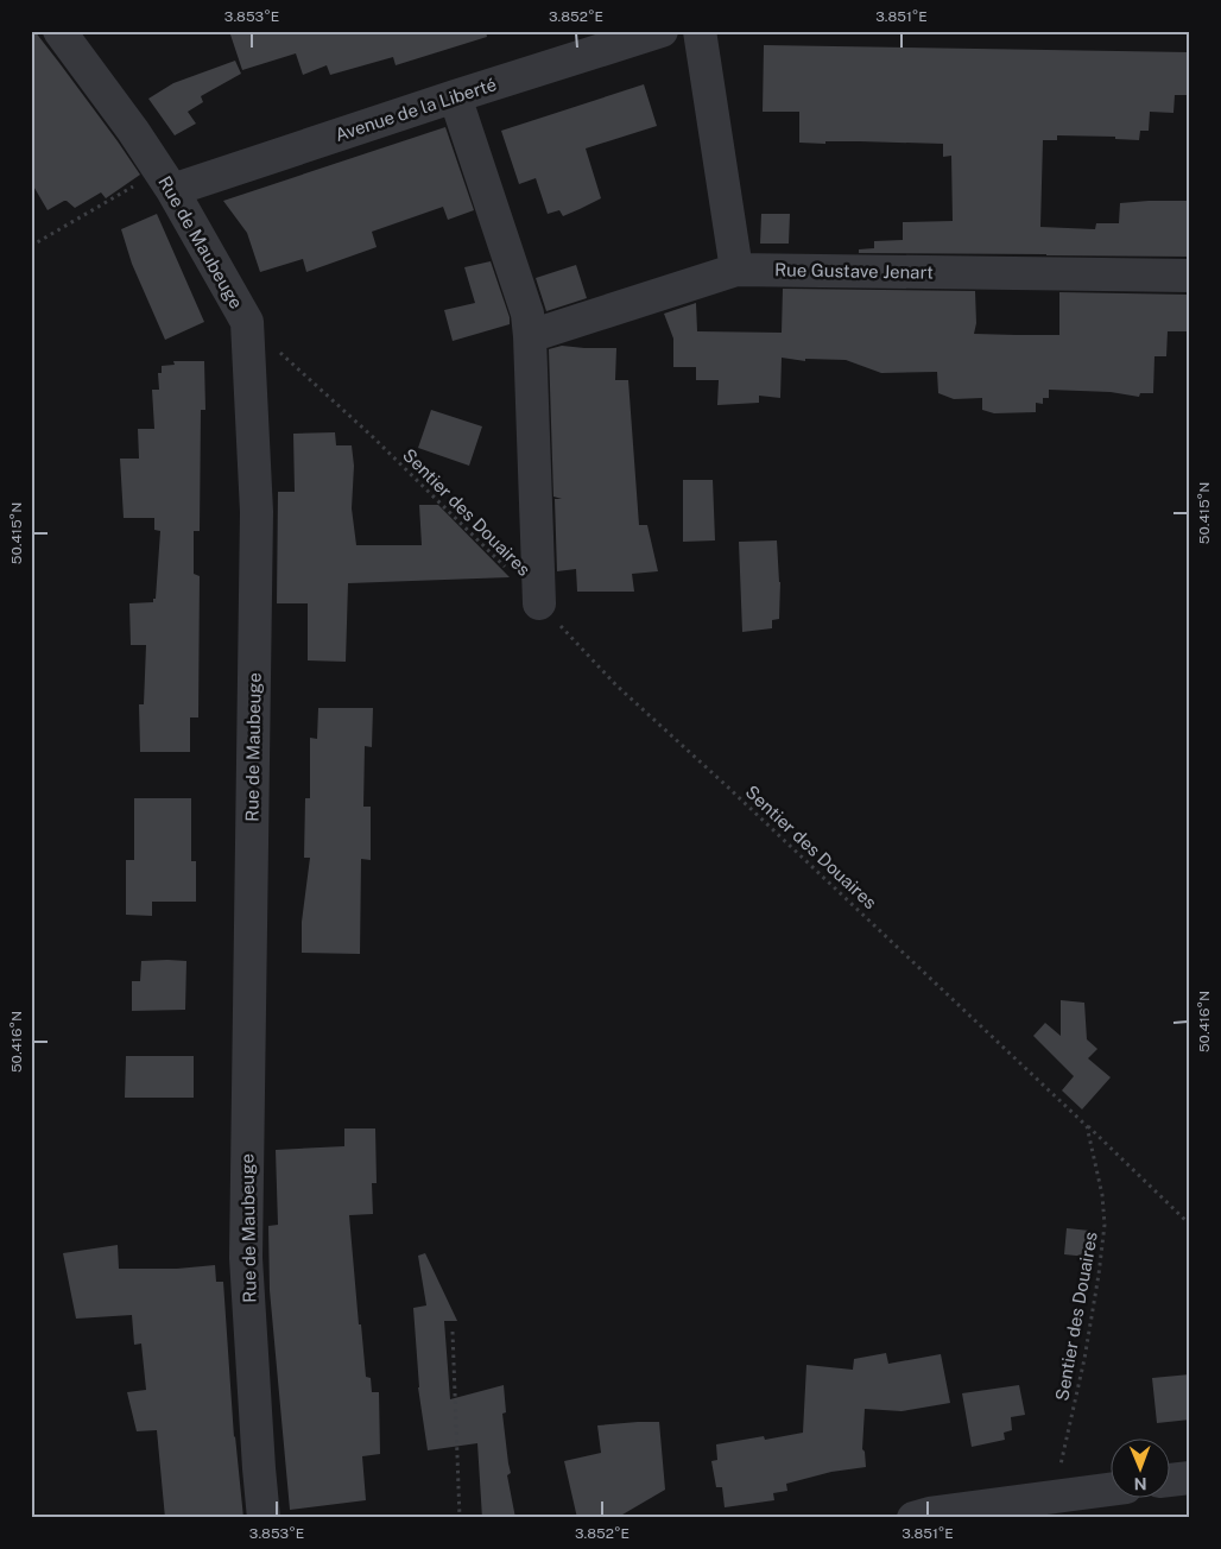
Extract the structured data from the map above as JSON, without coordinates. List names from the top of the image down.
{
  "streets": {
    "street": ["Avenue de la Liberté", "Rue de Maubeuge", "Rue Gustave Jenart"],
    "path": ["Sentier des Douaires"]
  },
  "crossings": [
    ["Avenue de la Liberté", "Rue de Maubeuge"],
    ["Rue de Maubeuge", "Sentier des Douaires"]
  ],
  "north": "bottom",
  "coordinates": [
    "3.853°E",
    "3.852°E",
    "3.851°E",
    "50.415°N",
    "50.416°N"
  ]
}
